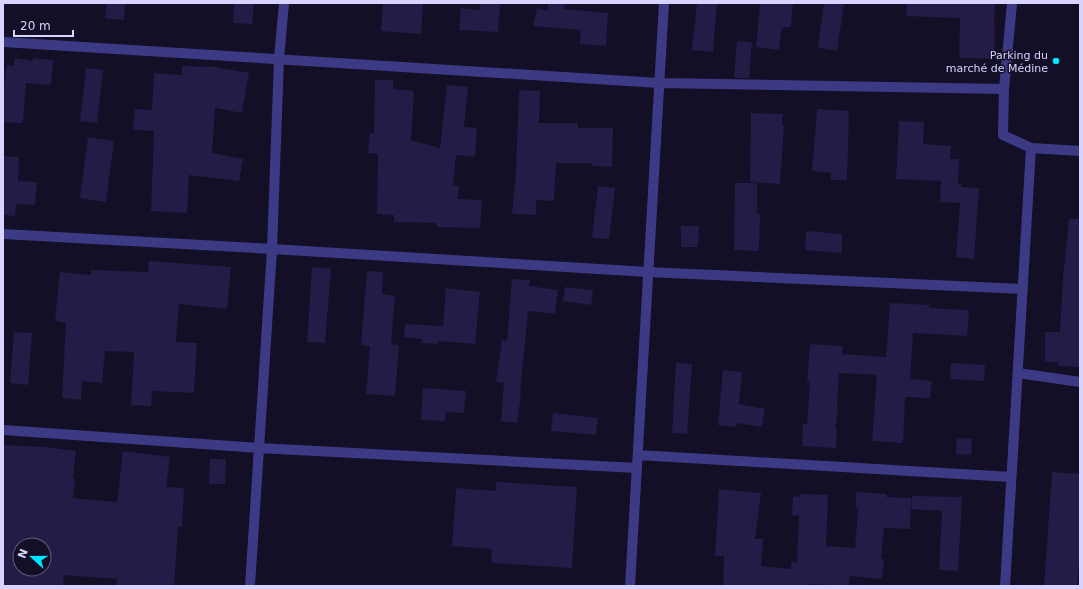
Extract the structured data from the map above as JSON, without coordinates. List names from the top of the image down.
{
  "places": ["Parking du marché de Médine"],
  "scale_bar": "20 m",
  "north": "left"
}
